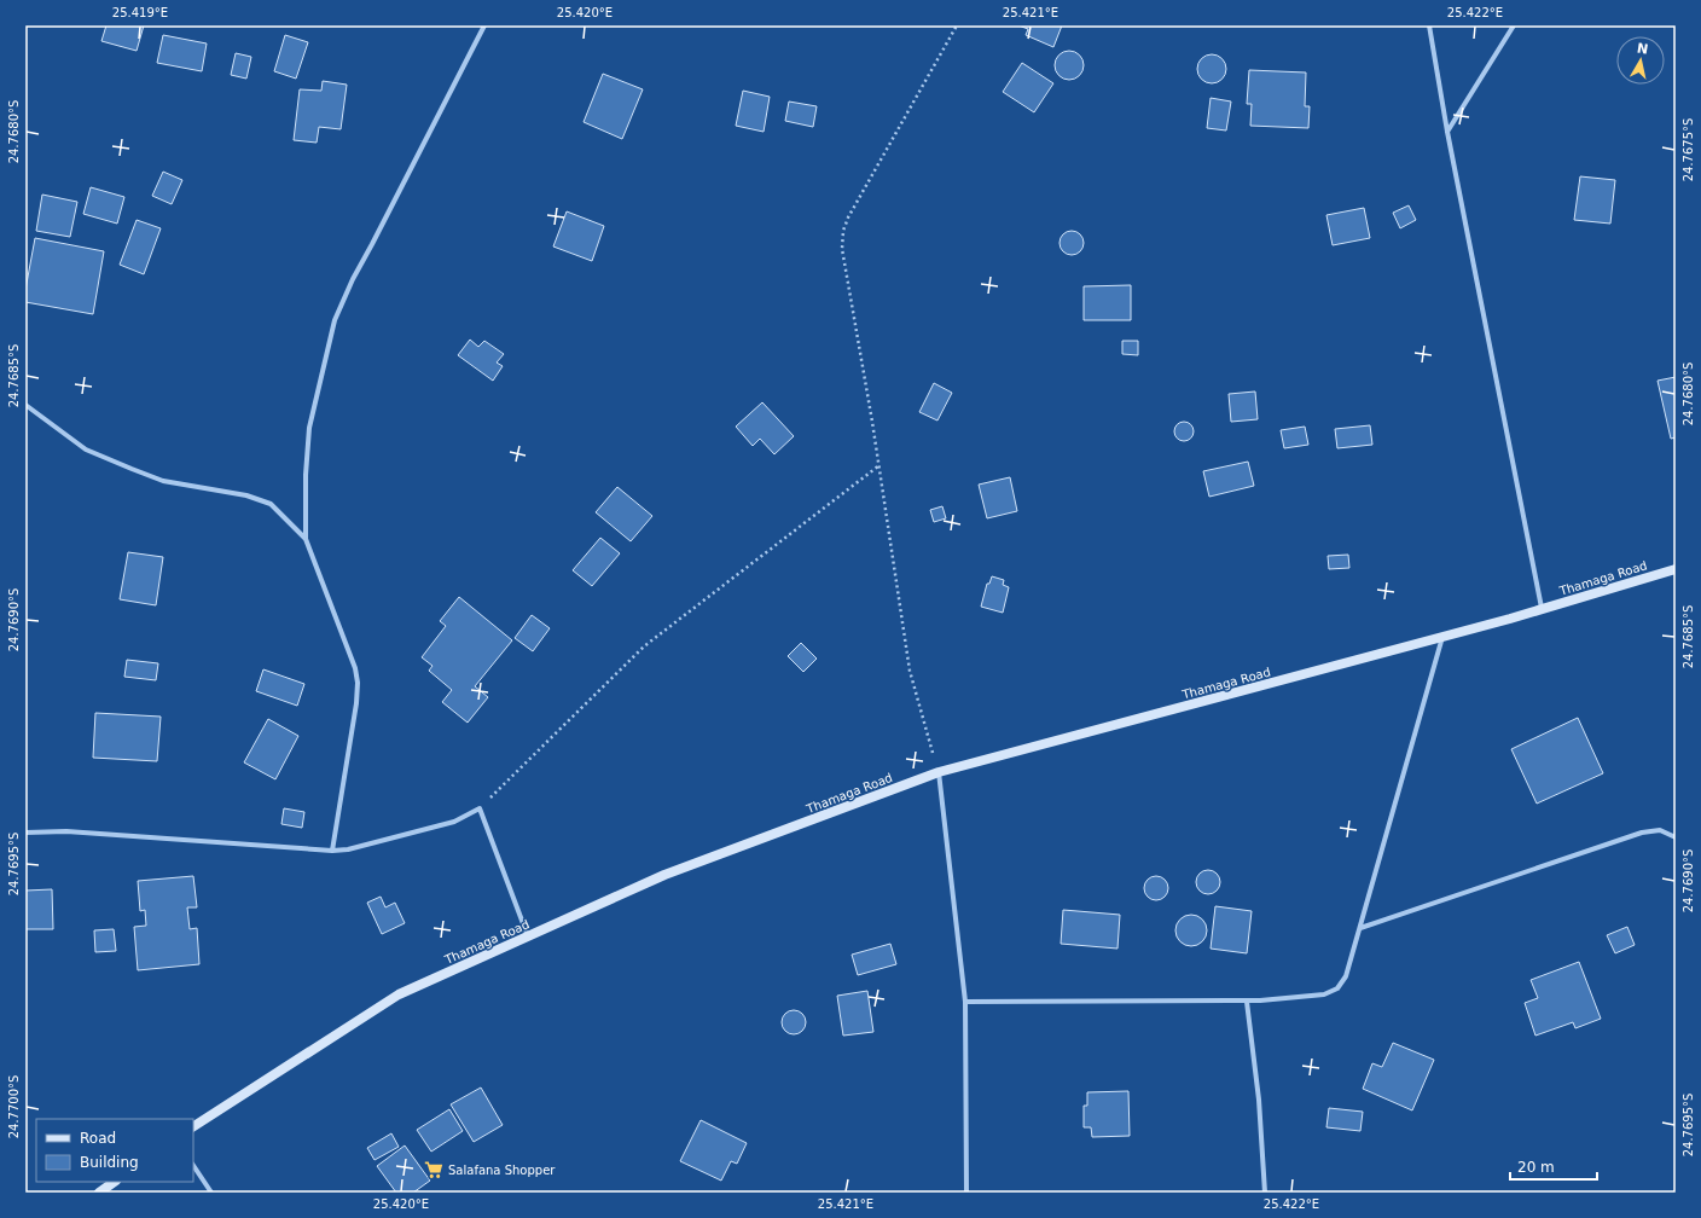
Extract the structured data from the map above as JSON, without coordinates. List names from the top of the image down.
{
  "streets": {
    "main road": ["Thamaga Road"]
  },
  "places": {
    "supermarket": ["Salafana Shopper"]
  },
  "legend": ["Road", "Building"],
  "scale_bar": "20 m",
  "north": "top",
  "coordinates": [
    "25.419°E",
    "25.420°E",
    "25.421°E",
    "25.422°E",
    "24.7680°S",
    "24.7675°S",
    "24.7685°S",
    "24.7690°S",
    "24.7695°S",
    "24.7700°S"
  ]
}
